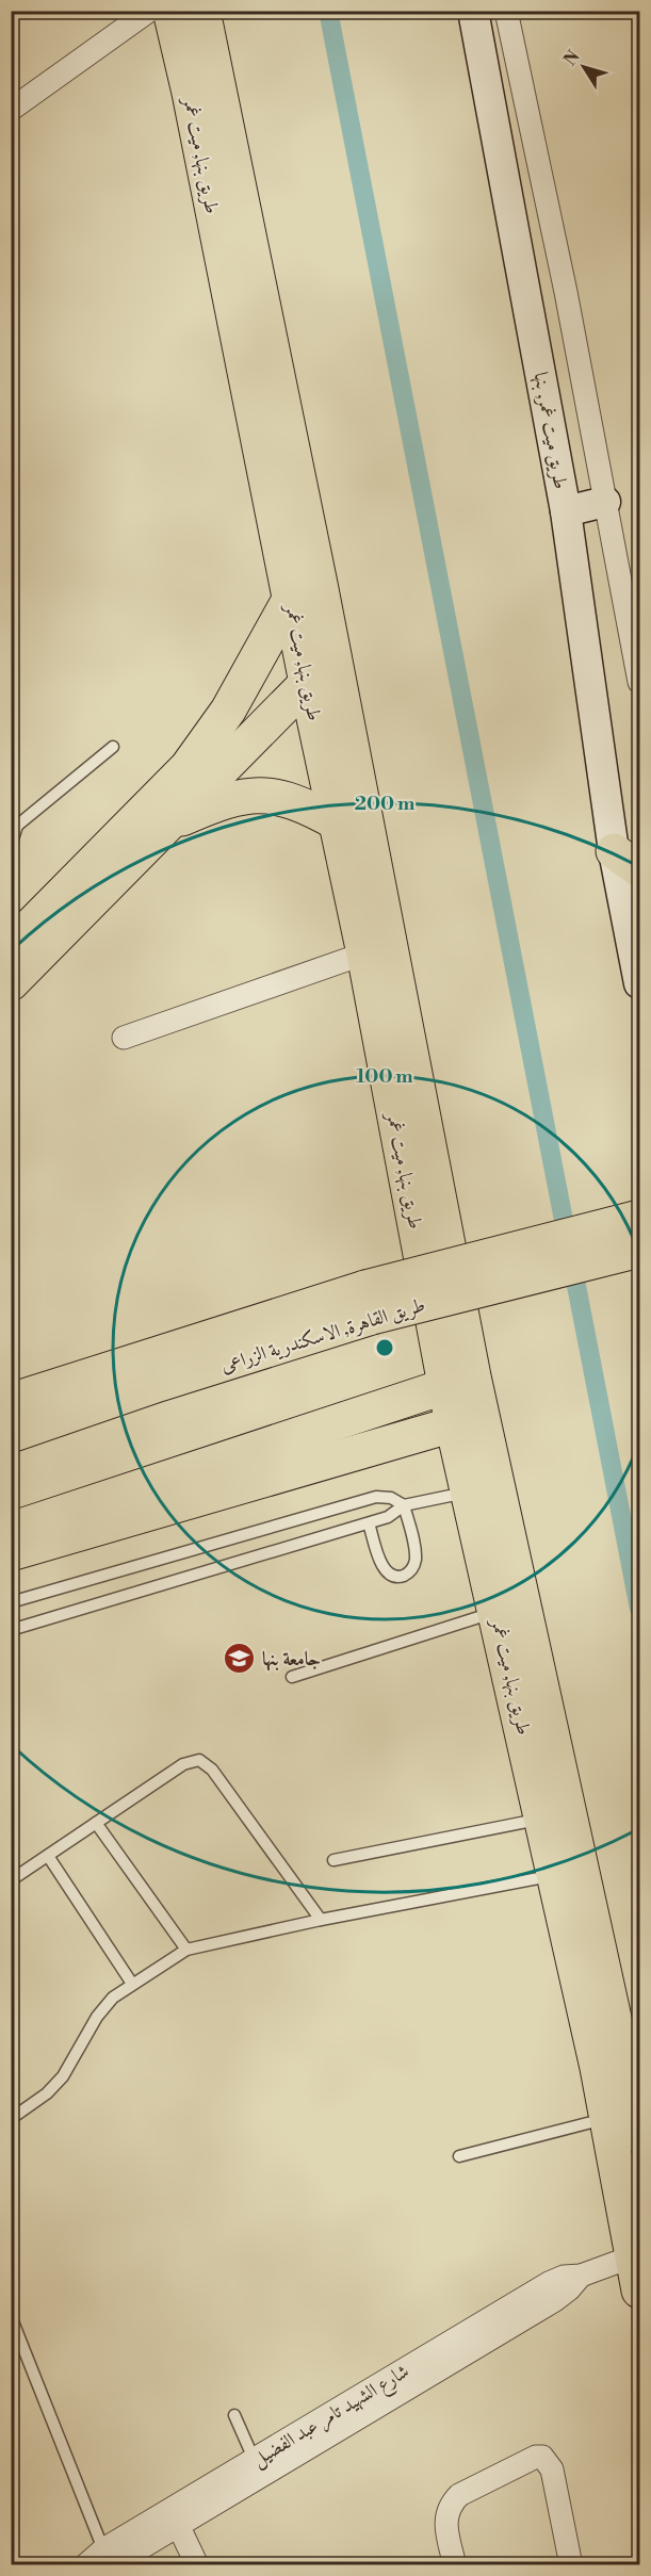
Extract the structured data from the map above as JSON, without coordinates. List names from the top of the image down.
{
  "streets": {
    "highway": ["طريق بنها, ميت غمر", "طريق القاهرة, الاسكندرية الزراعى"],
    "main road": ["طريق ميت غمر, بنها"],
    "street": ["شارع الشهيد تامر عبد الفضيل"]
  },
  "crossings": [
    ["طريق بنها, ميت غمر", "شارع الشهيد تامر عبد الفضيل"]
  ],
  "places": {
    "school or university": ["جامعة بنها"]
  },
  "north": "top left",
  "rings": ["200 m", "100 m"]
}
